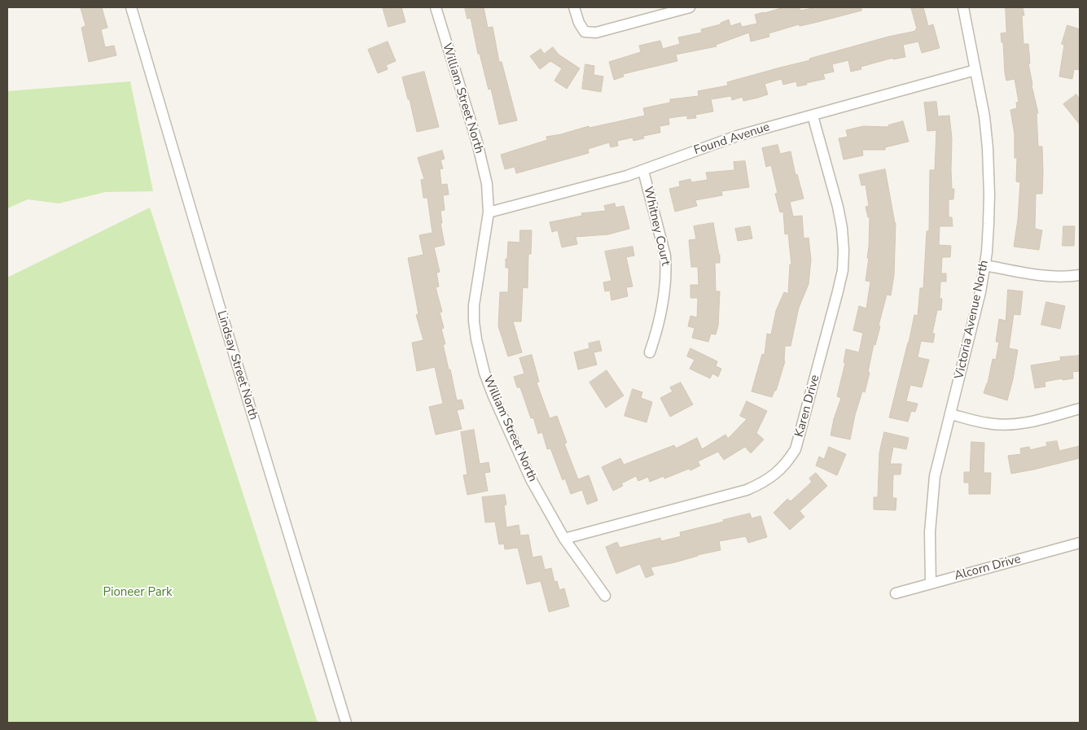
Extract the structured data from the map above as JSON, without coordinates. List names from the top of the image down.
{
  "streets": {
    "street": [
      "William Street North",
      "Found Avenue",
      "Whitney Court",
      "Victoria Avenue North",
      "Lindsay Street North",
      "Karen Drive",
      "Alcorn Drive"
    ]
  },
  "crossings": [
    ["William Street North", "Found Avenue"],
    ["William Street North", "Karen Drive"],
    ["Found Avenue", "Whitney Court"],
    ["Found Avenue", "Victoria Avenue North"],
    ["Found Avenue", "Karen Drive"],
    ["Victoria Avenue North", "Alcorn Drive"]
  ],
  "parks": ["Pioneer Park"]
}
